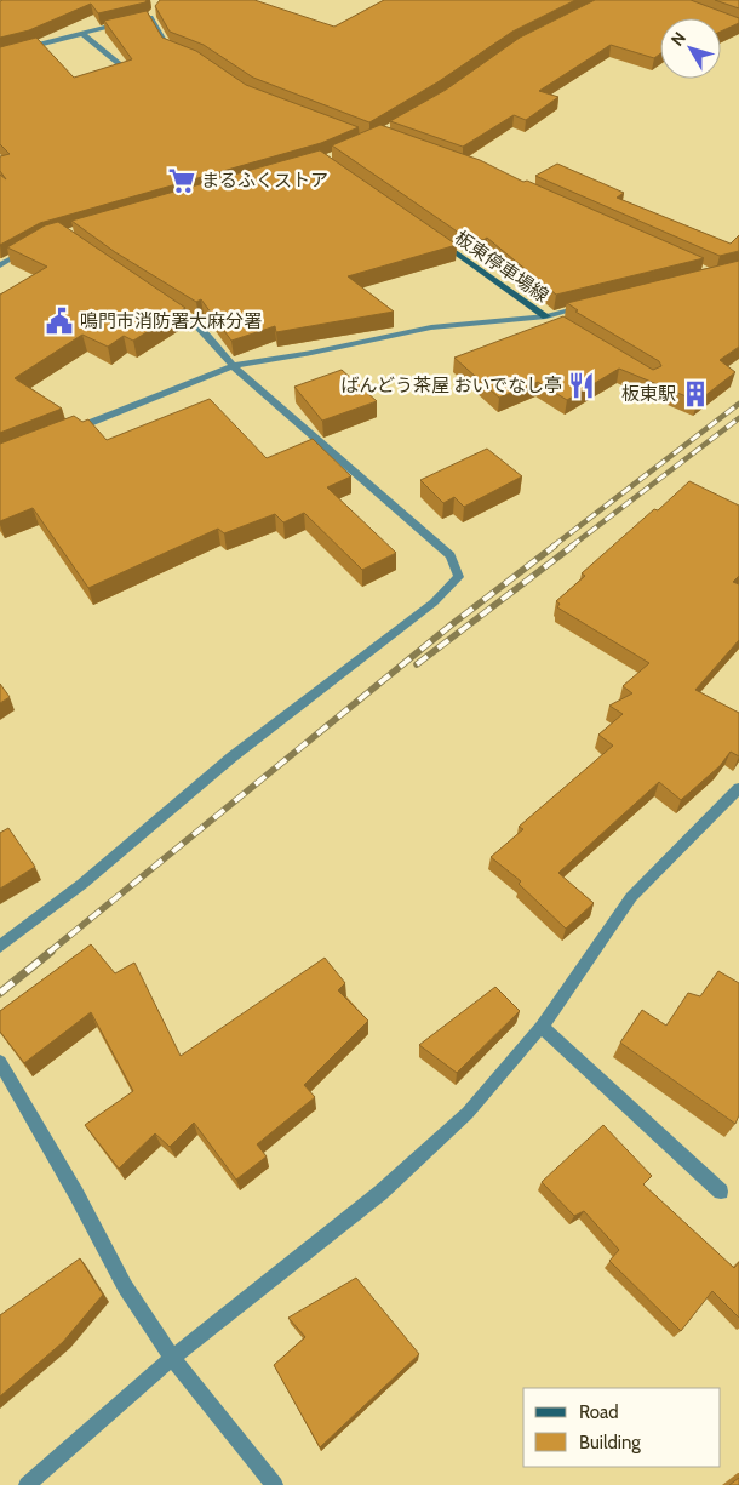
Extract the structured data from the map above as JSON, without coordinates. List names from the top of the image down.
{
  "streets": {
    "main road": ["板東停車場線"]
  },
  "places": {
    "supermarket": ["まるふくストア"],
    "public building": ["鳴門市消防署大麻分署"],
    "restaurant": ["ばんどう茶屋 おいでなし亭"],
    "building": ["板東駅"]
  },
  "legend": ["Road", "Building"],
  "north": "top left"
}
